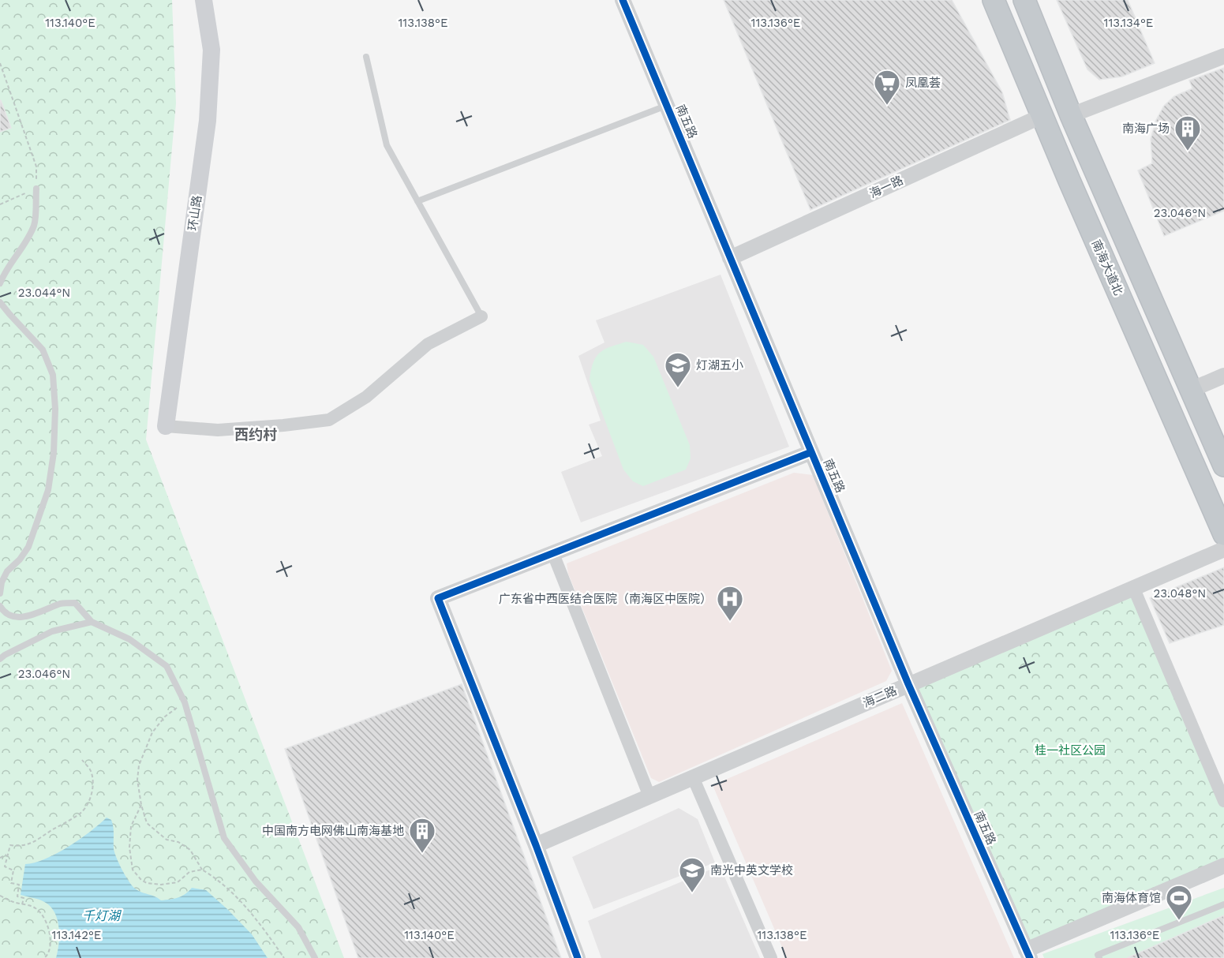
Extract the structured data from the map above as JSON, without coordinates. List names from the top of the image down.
{
  "streets": {
    "highway": ["南海大道北"],
    "main road": ["环山路"],
    "street": ["南五路", "海一路", "海二路"]
  },
  "crossings": [
    ["南五路", "海一路"],
    ["南五路", "海二路"],
    ["海一路", "南海大道北"]
  ],
  "districts": ["西约村"],
  "water": ["千灯湖"],
  "parks": ["桂一社区公园"],
  "places": {
    "supermarket": ["凤凰荟"],
    "building": ["南海广场", "中国南方电网佛山南海基地"],
    "school or university": ["灯湖五小", "南光中英文学校"],
    "hospital": ["广东省中西医结合医院（南海区中医院）"],
    "sports": ["南海体育馆"]
  },
  "coordinates": [
    "113.140°E",
    "113.138°E",
    "113.136°E",
    "113.134°E",
    "23.046°N",
    "23.044°N",
    "23.048°N",
    "113.142°E"
  ]
}
